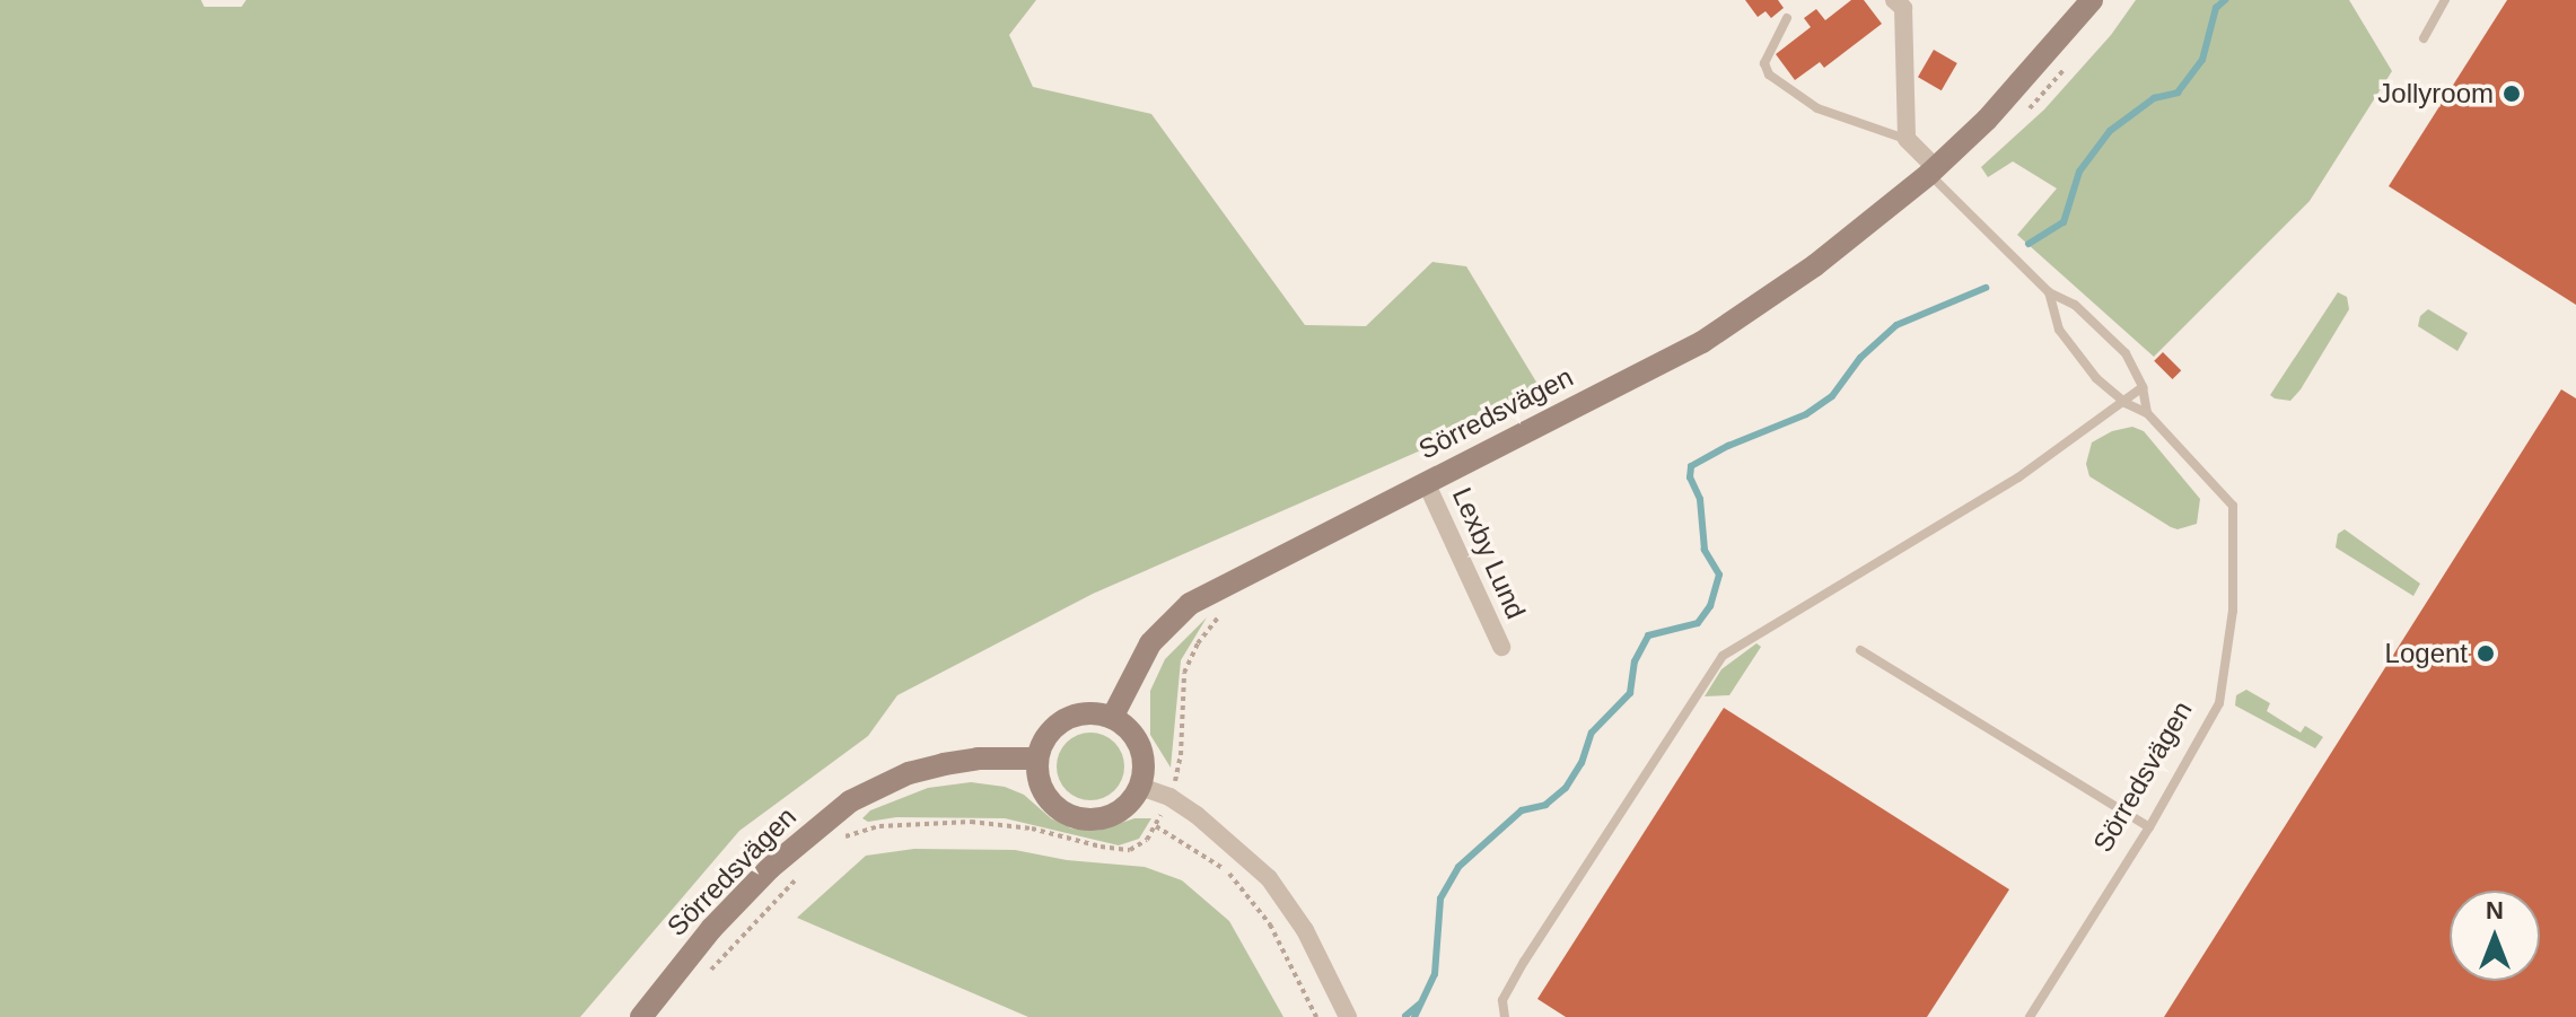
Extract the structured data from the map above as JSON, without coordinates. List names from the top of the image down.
{
  "streets": {
    "street": ["Sörredsvägen", "Lexby Lund"]
  },
  "crossings": [
    ["Sörredsvägen", "Lexby Lund"]
  ],
  "places": ["Jollyroom", "Logent"],
  "north": "top"
}
